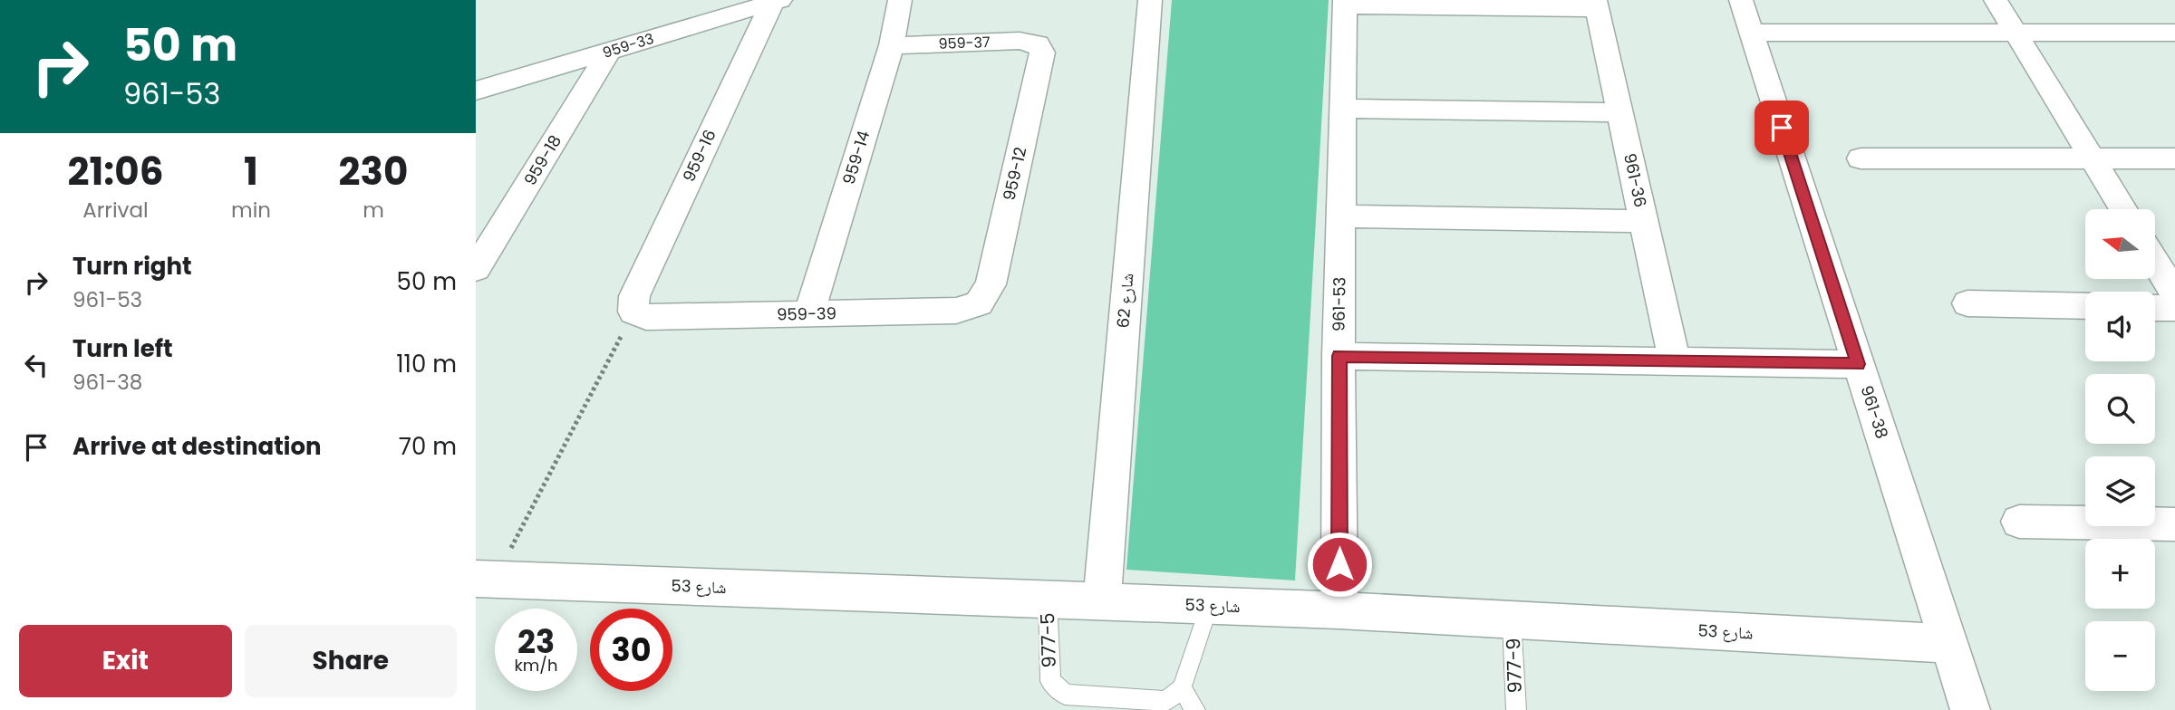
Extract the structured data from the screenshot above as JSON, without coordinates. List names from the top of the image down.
{
  "streets": {
    "street": [
      "959-37",
      "959-33",
      "959-16",
      "959-14",
      "959-18",
      "959-12",
      "961-36",
      "شارع 62",
      "961-53",
      "959-39",
      "961-38",
      "شارع 53"
    ],
    "lane": ["977-5", "977-9"]
  },
  "crossings": [
    ["959-37", "959-14"],
    ["959-37", "959-12"],
    ["959-33", "959-16"],
    ["959-33", "959-18"],
    ["959-16", "959-39"],
    ["959-14", "959-39"],
    ["959-12", "959-39"],
    ["شارع 62", "شارع 53"],
    ["961-53", "شارع 53"],
    ["961-38", "شارع 53"],
    ["شارع 53", "977-5"],
    ["شارع 53", "977-9"]
  ],
  "north": "left",
  "page": {
    "turn": ["50 m", "961-53"],
    "eta": [
      "21:06",
      "Arrival",
      "1",
      "min",
      "230",
      "m"
    ],
    "map_buttons": ["+", "−"],
    "list": [
      {
        "name": "Turn right",
        "note": "961-53",
        "value": "50 m"
      },
      {
        "name": "Turn left",
        "note": "961-38",
        "value": "110 m"
      },
      {
        "name": "Arrive at destination",
        "value": "70 m"
      }
    ],
    "speed": "23 km/h",
    "limit": "30",
    "buttons": ["Exit", "Share"]
  }
}
